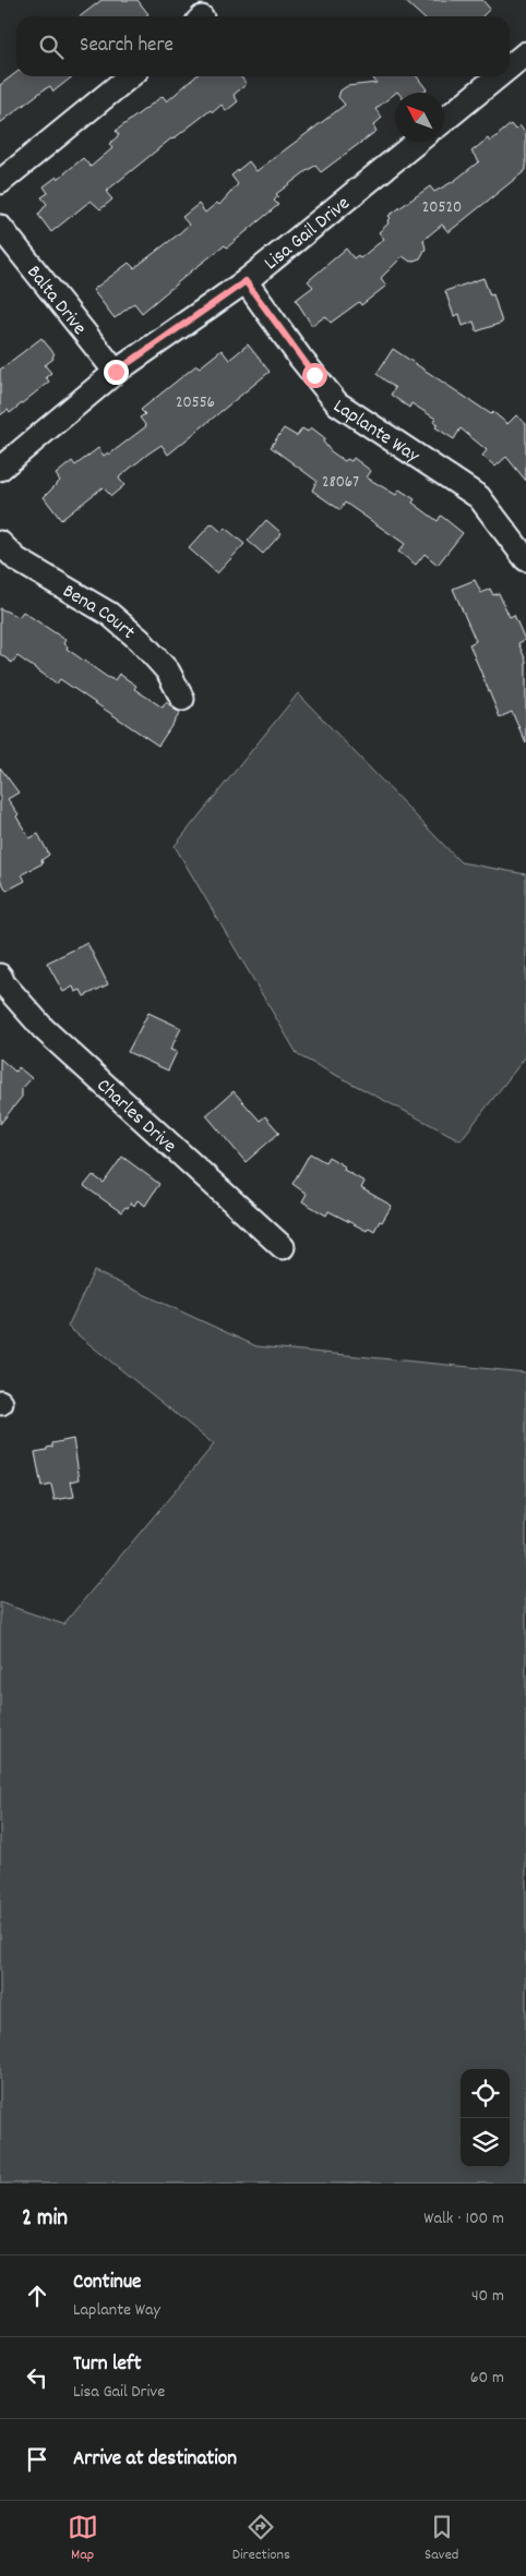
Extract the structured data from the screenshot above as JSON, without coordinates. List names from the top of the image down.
{
  "streets": {
    "street": [
      "Lisa Gail Drive",
      "Balta Drive",
      "Laplante Way",
      "Bena Court",
      "Charles Drive"
    ]
  },
  "crossings": [
    ["Lisa Gail Drive", "Balta Drive"],
    ["Lisa Gail Drive", "Laplante Way"]
  ],
  "house_numbers": ["20520", "20556", "28067"],
  "north": "top left",
  "page": {
    "search": "Search here",
    "heading": ["2 min", "Walk · 100 m"],
    "list": [
      ["Continue", "Laplante Way", "40 m"],
      ["Turn left", "Lisa Gail Drive", "60 m"],
      "Arrive at destination"
    ],
    "nav": ["Map", "Directions", "Saved"]
  }
}
